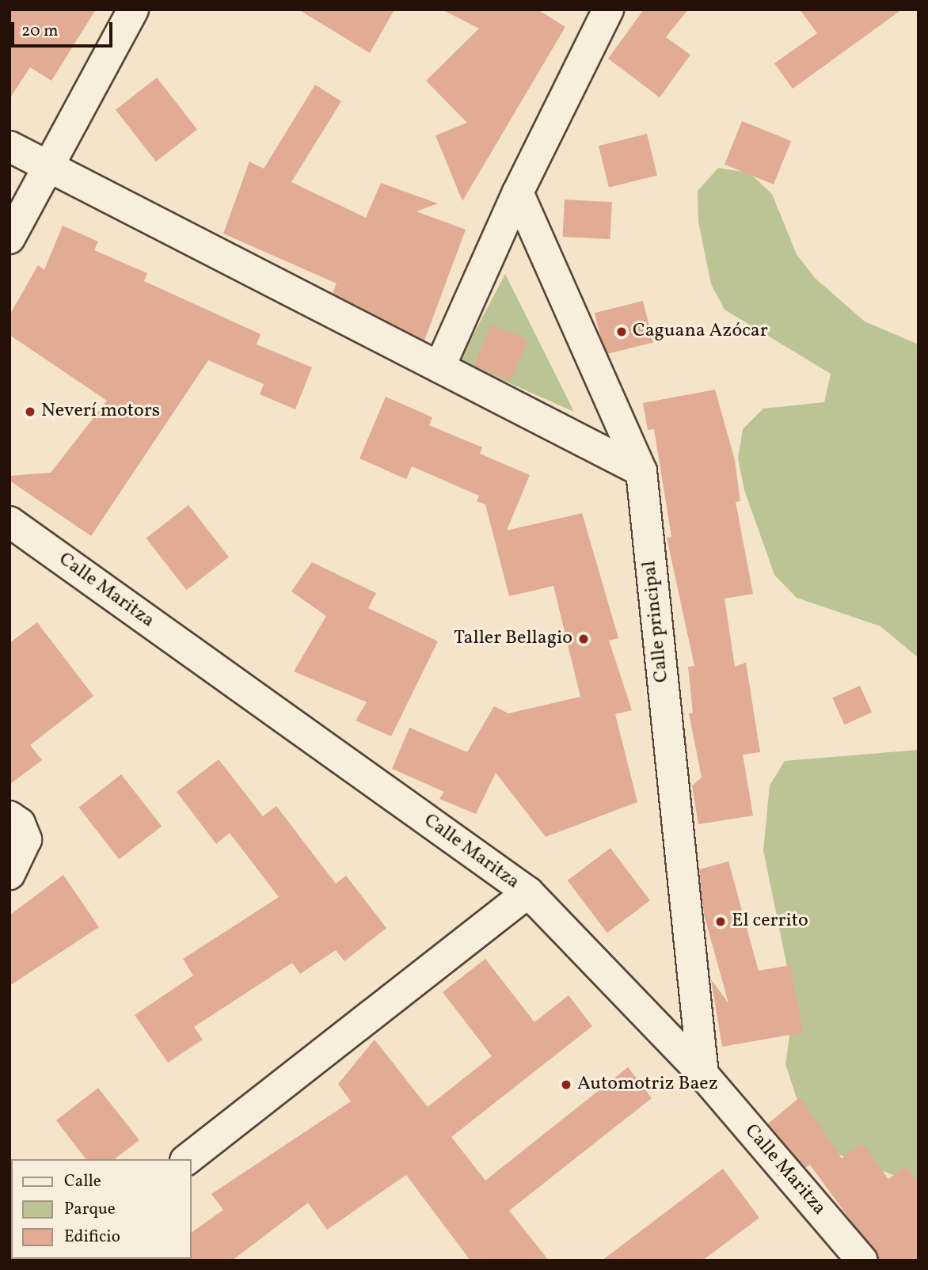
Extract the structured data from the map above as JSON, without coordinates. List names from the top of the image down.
{
  "streets": {
    "street": ["Calle Maritza", "Calle principal"]
  },
  "crossings": [
    ["Calle Maritza", "Calle principal"]
  ],
  "places": [
    "Caguana Azócar",
    "Neverí motors",
    "Taller Bellagio",
    "El cerrito",
    "Automotriz Baez"
  ],
  "legend": ["Calle", "Parque", "Edificio"],
  "scale_bar": "20 m"
}
